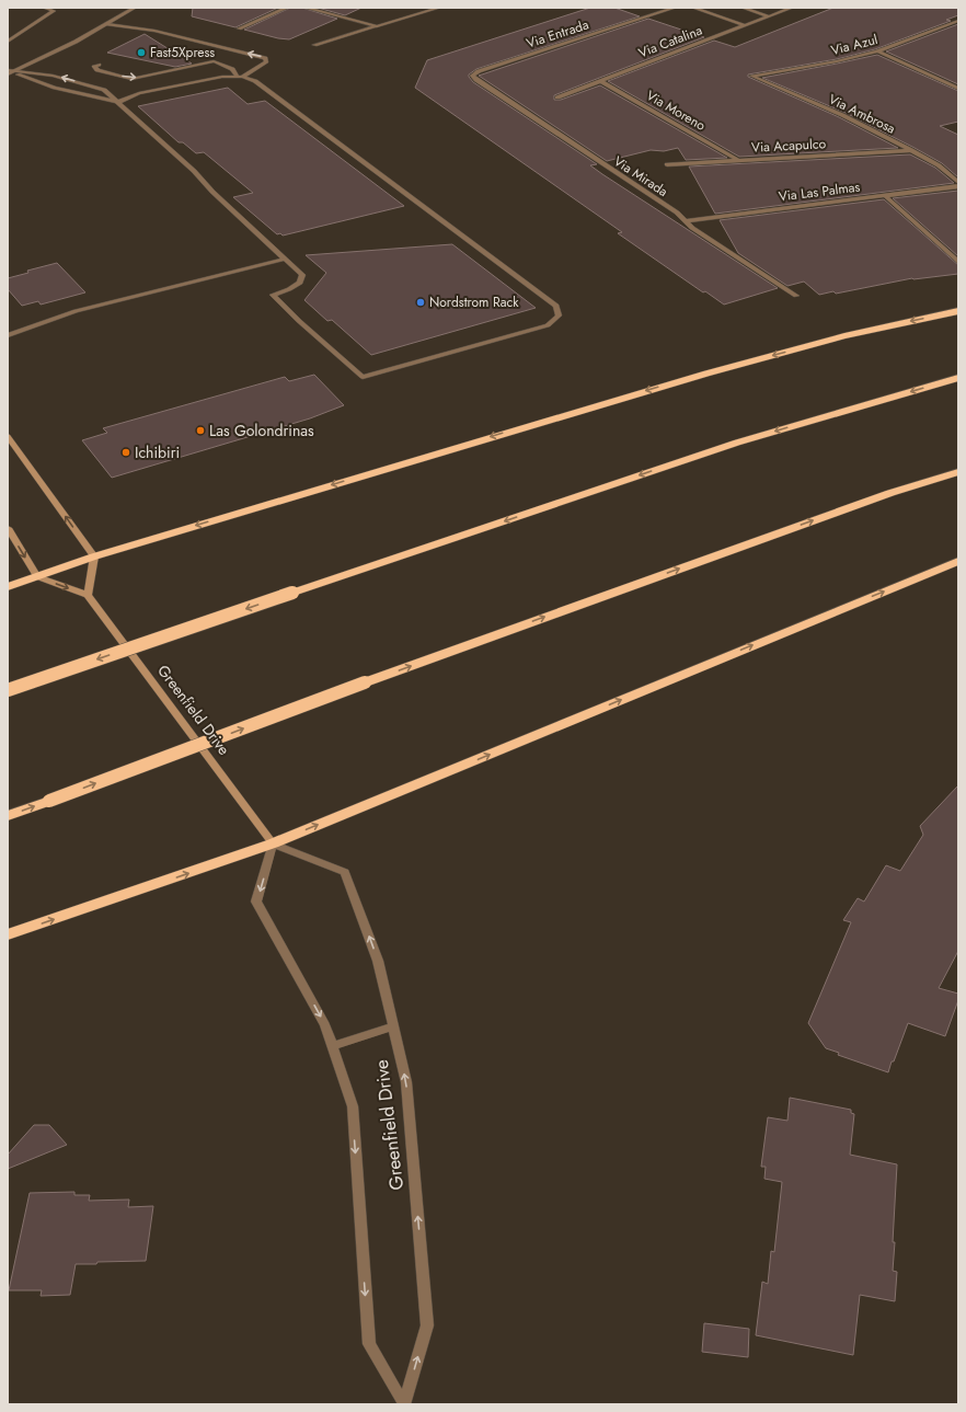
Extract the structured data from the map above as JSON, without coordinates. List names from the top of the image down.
{
  "streets": {
    "main road": ["Greenfield Drive"],
    "street": [
      "Via Entrada",
      "Via Catalina",
      "Via Azul",
      "Via Moreno",
      "Via Ambrosa",
      "Via Acapulco",
      "Via Mirada",
      "Via Las Palmas"
    ]
  },
  "crossings": [
    ["Via Entrada", "Via Mirada"],
    ["Via Catalina", "Via Moreno"],
    ["Via Azul", "Via Ambrosa"],
    ["Via Moreno", "Via Acapulco"],
    ["Via Ambrosa", "Via Acapulco"],
    ["Via Mirada", "Via Las Palmas"]
  ],
  "places": [
    "Fast5Xpress",
    "Nordstrom Rack",
    "Las Golondrinas",
    "Ichibiri"
  ]
}
